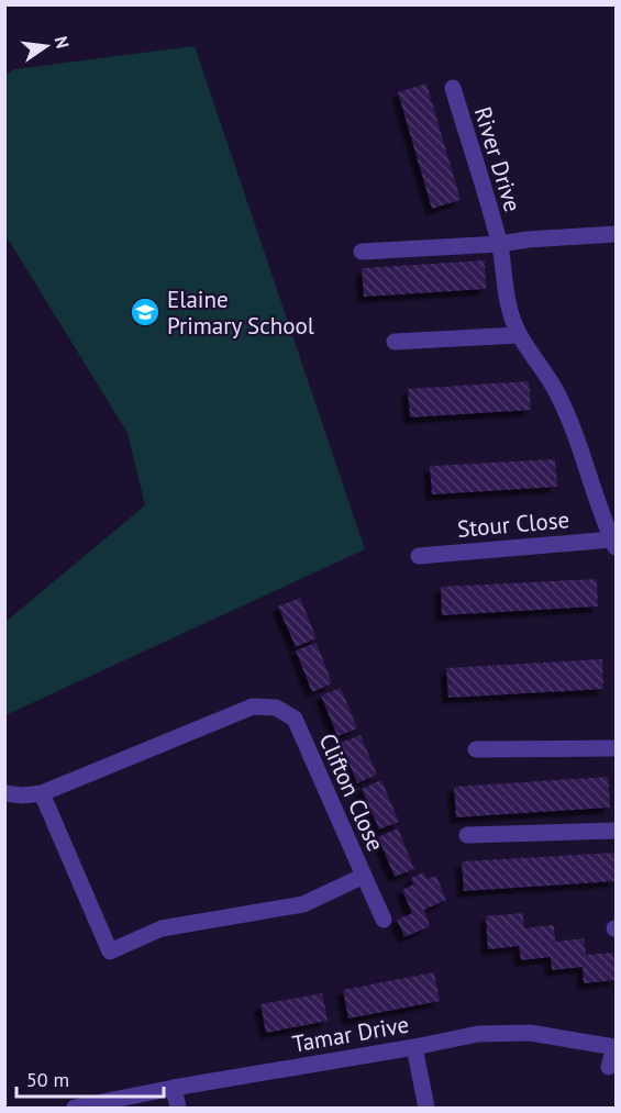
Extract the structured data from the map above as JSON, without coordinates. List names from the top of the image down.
{
  "streets": {
    "street": [
      "River Drive",
      "Stour Close",
      "Clifton Close",
      "Tamar Drive"
    ]
  },
  "crossings": [
    ["River Drive", "Stour Close"]
  ],
  "places": {
    "school or university": ["Elaine Primary School"]
  },
  "scale_bar": "50 m",
  "north": "right"
}
